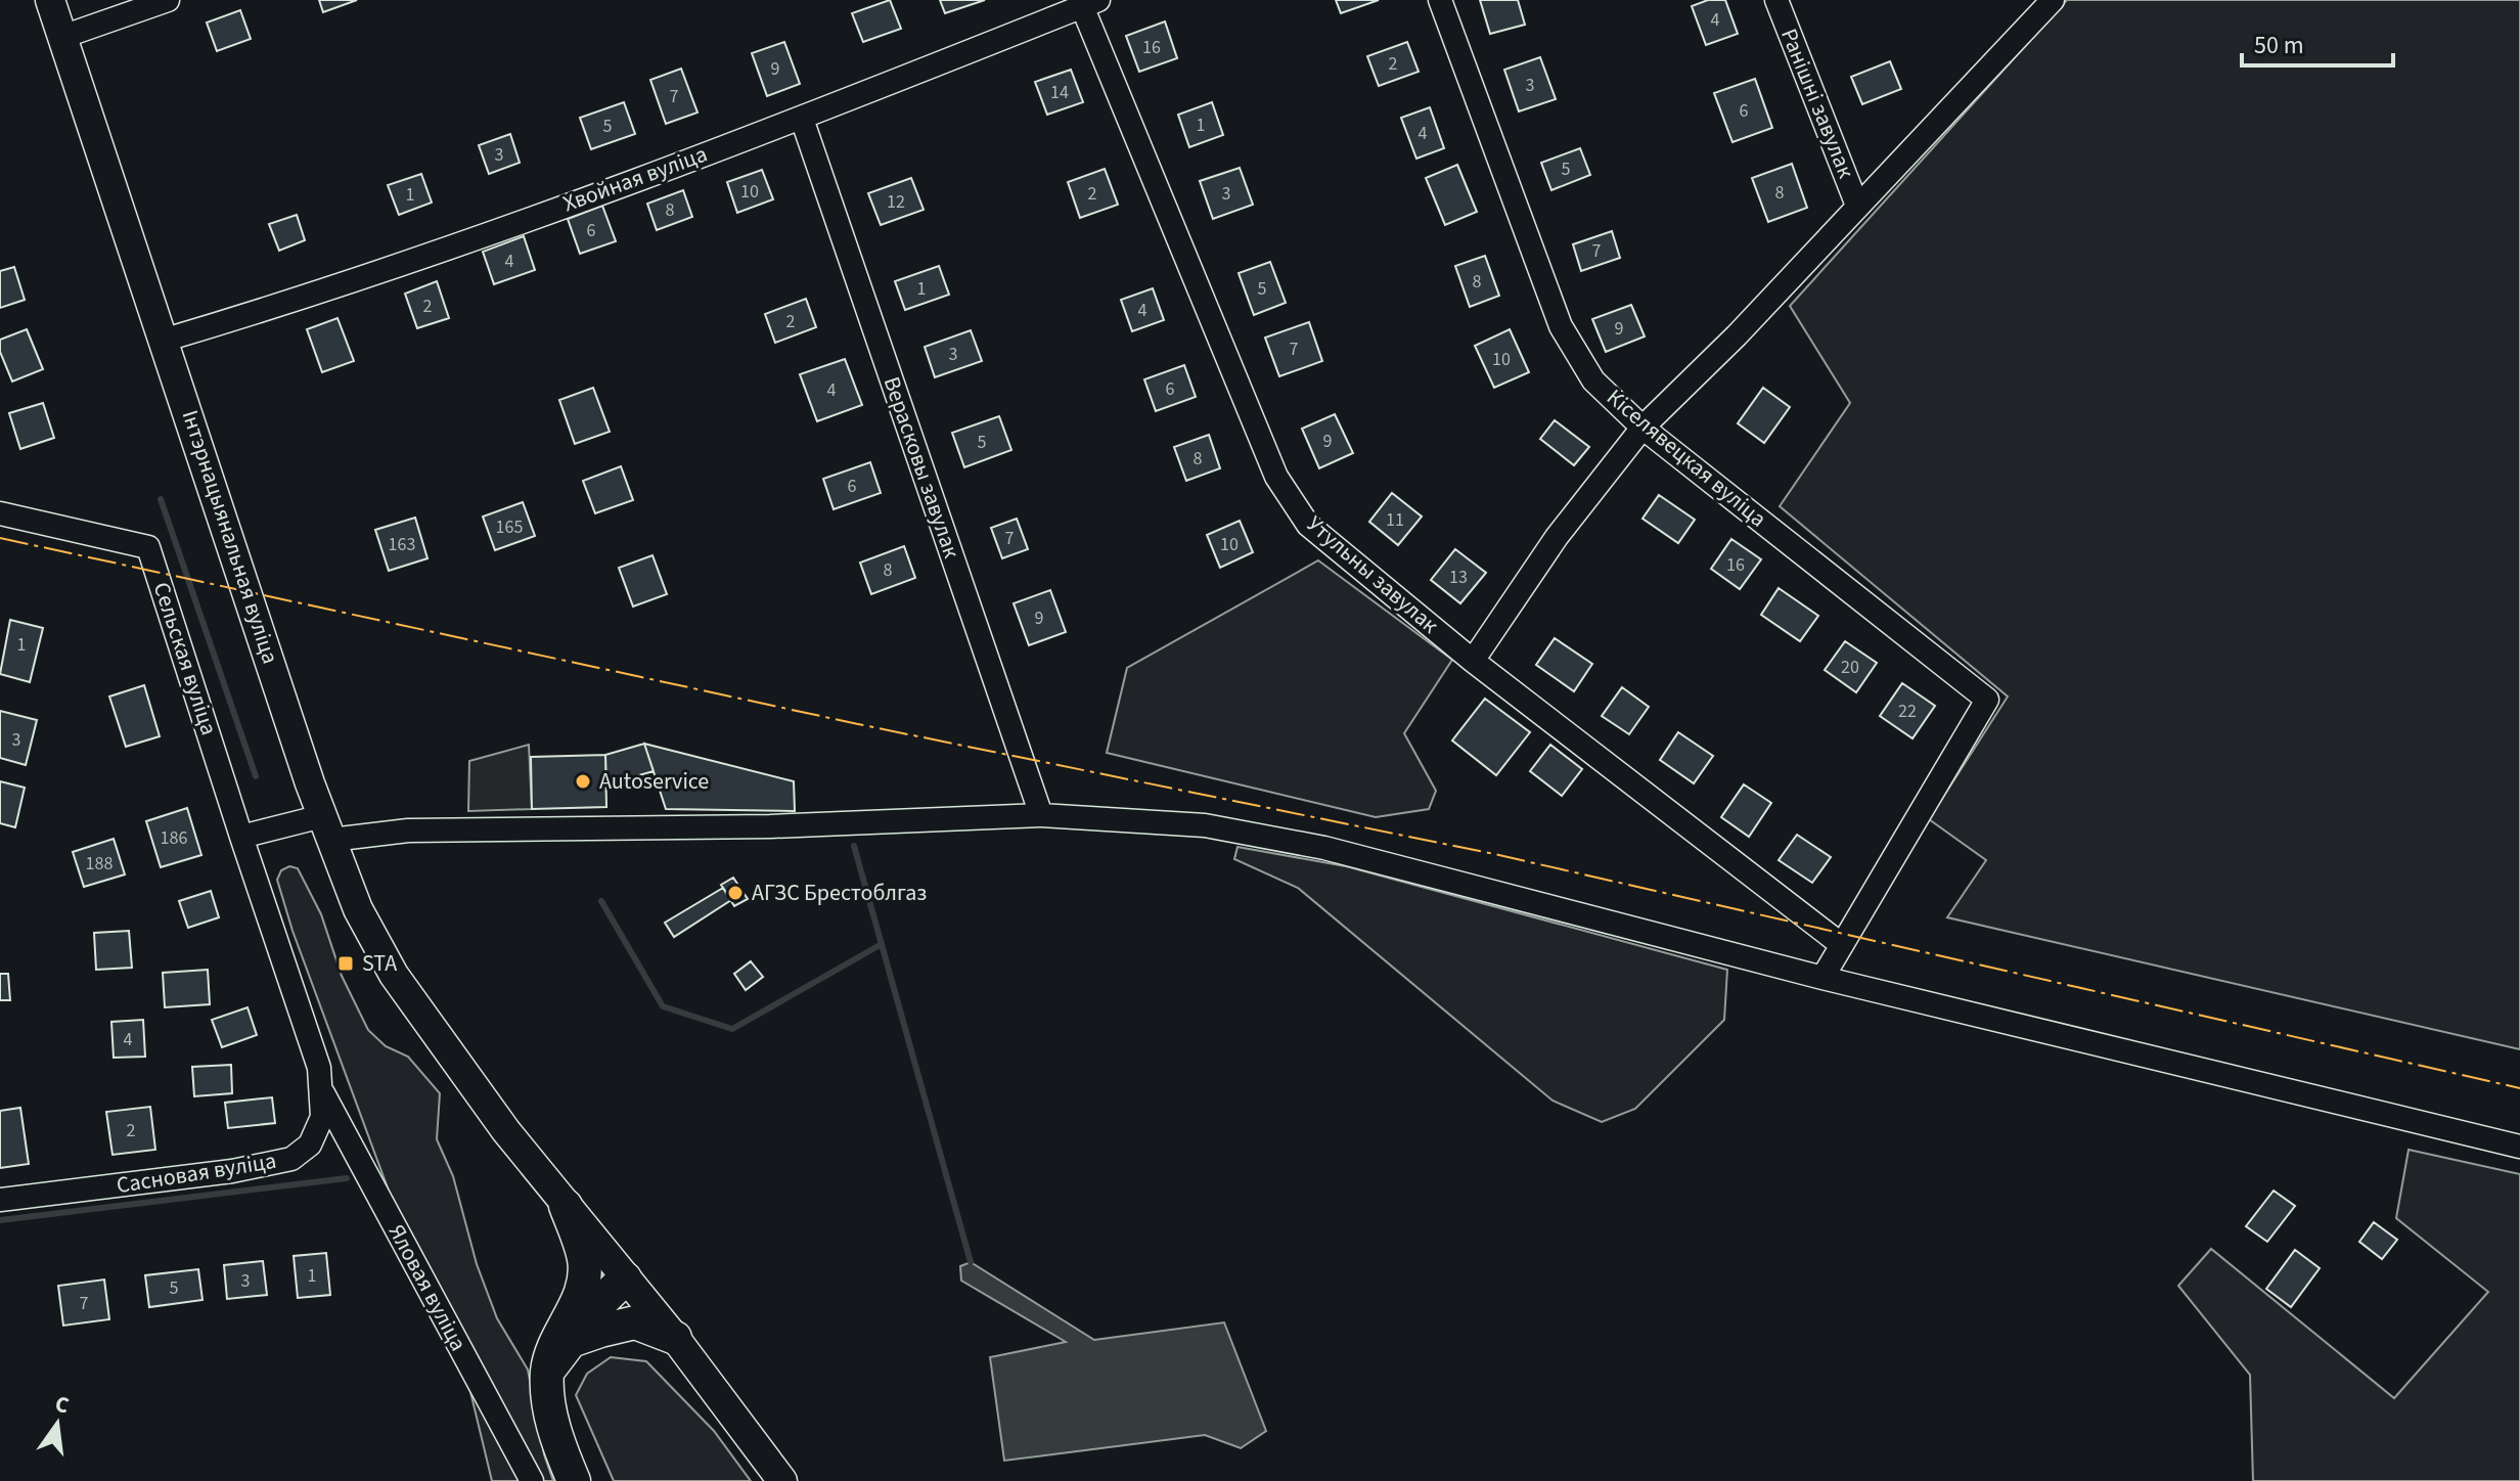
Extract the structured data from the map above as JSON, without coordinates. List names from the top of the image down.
{
  "streets": {
    "main road": ["Інтэрнацыянальная вуліца"],
    "street": [
      "Ранішні завулак",
      "Хвойная вуліца",
      "Кіселявецкая вуліца",
      "Верасковы завулак",
      "Утульны завулак",
      "Сельская вуліца",
      "Сасновая вуліца",
      "Яловая вуліца"
    ]
  },
  "crossings": [
    ["Хвойная вуліца", "Верасковы завулак"],
    ["Хвойная вуліца", "Інтэрнацыянальная вуліца"],
    ["Хвойная вуліца", "Утульны завулак"],
    ["Кіселявецкая вуліца", "Утульны завулак"],
    ["Сельская вуліца", "Сасновая вуліца"],
    ["Сасновая вуліца", "Яловая вуліца"]
  ],
  "places": {
    "other": ["Autoservice", "АГЗС Брестоблгаз"],
    "transit": ["STA"]
  },
  "house_numbers": [
    "4",
    "16",
    "2",
    "9",
    "3",
    "14",
    "7",
    "6",
    "1",
    "5",
    "4",
    "3",
    "5",
    "10",
    "8",
    "2",
    "3",
    "1",
    "12",
    "8",
    "6",
    "7",
    "4",
    "8",
    "1",
    "5",
    "2",
    "4",
    "2",
    "9",
    "7",
    "3",
    "10",
    "6",
    "4",
    "9",
    "5",
    "8",
    "6",
    "11",
    "165",
    "7",
    "163",
    "10",
    "16",
    "8",
    "13",
    "9",
    "1",
    "20",
    "22",
    "3",
    "186",
    "188",
    "4",
    "2",
    "1",
    "3",
    "5",
    "7"
  ],
  "scale_bar": "50 m",
  "north": "top"
}
